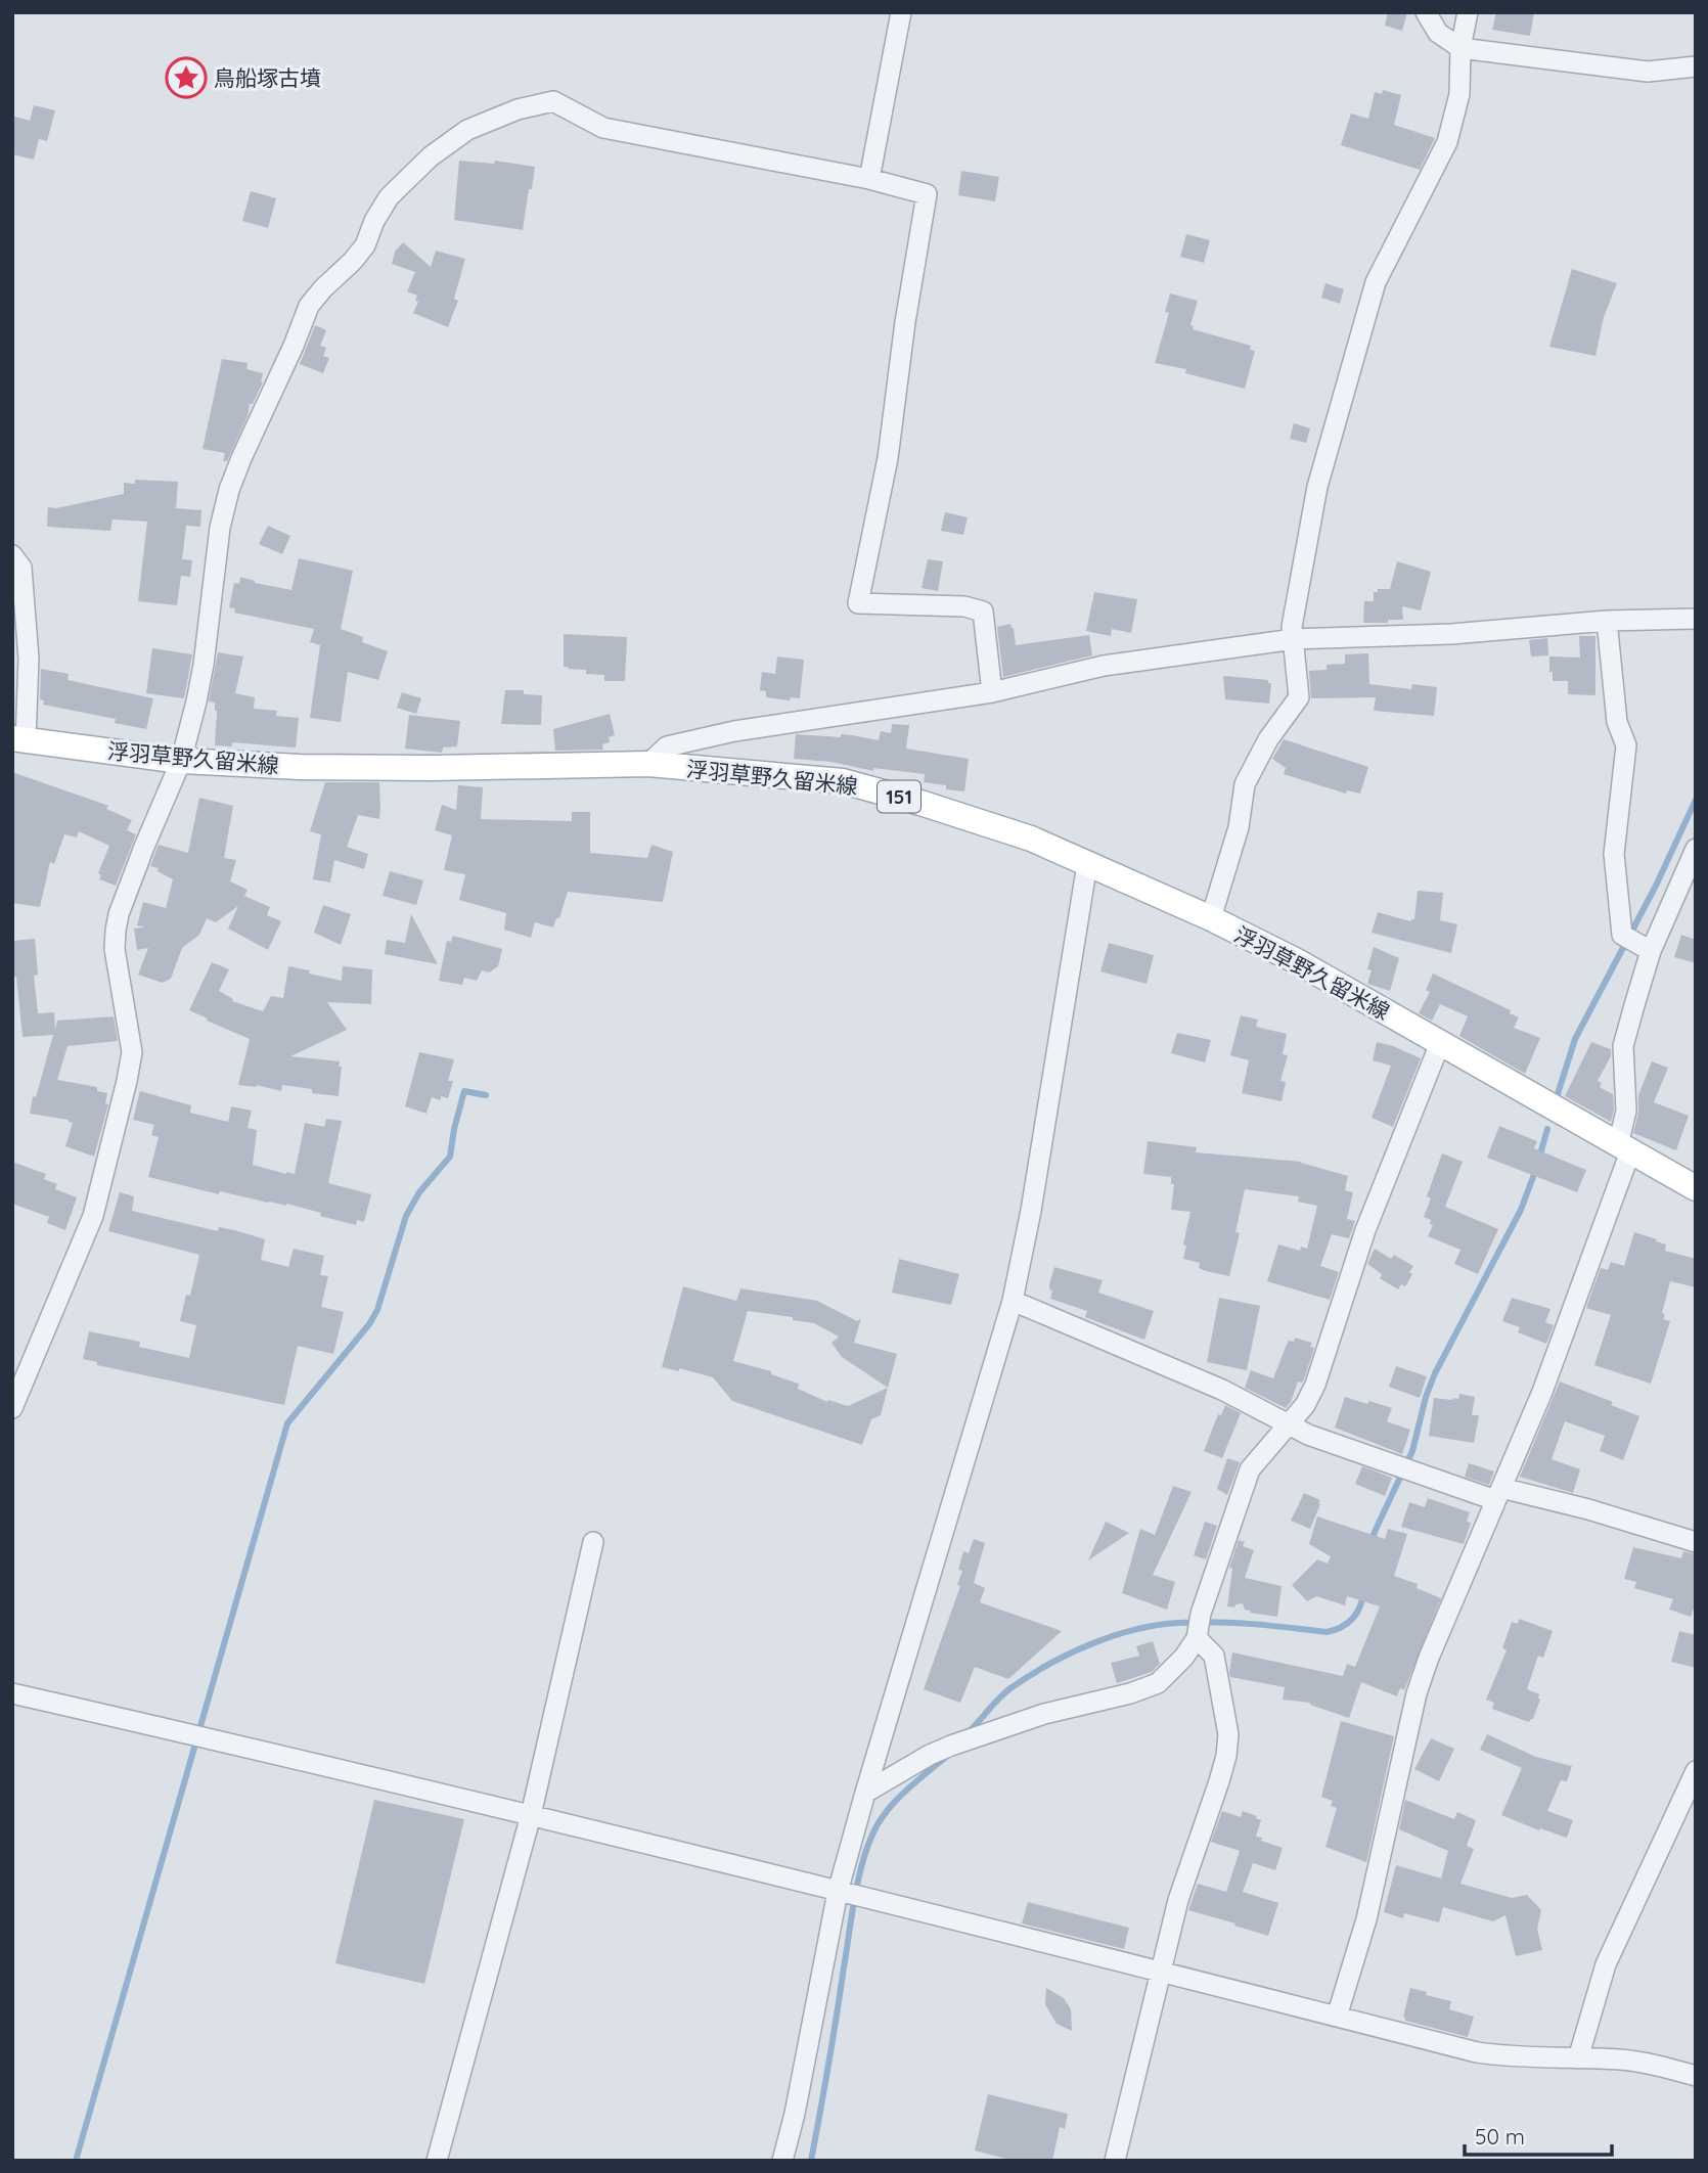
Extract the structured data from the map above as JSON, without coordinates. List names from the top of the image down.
{
  "streets": {
    "main road": ["浮羽草野久留米線", "151"]
  },
  "places": {
    "place": ["鳥船塚古墳"]
  },
  "scale_bar": "50 m"
}
